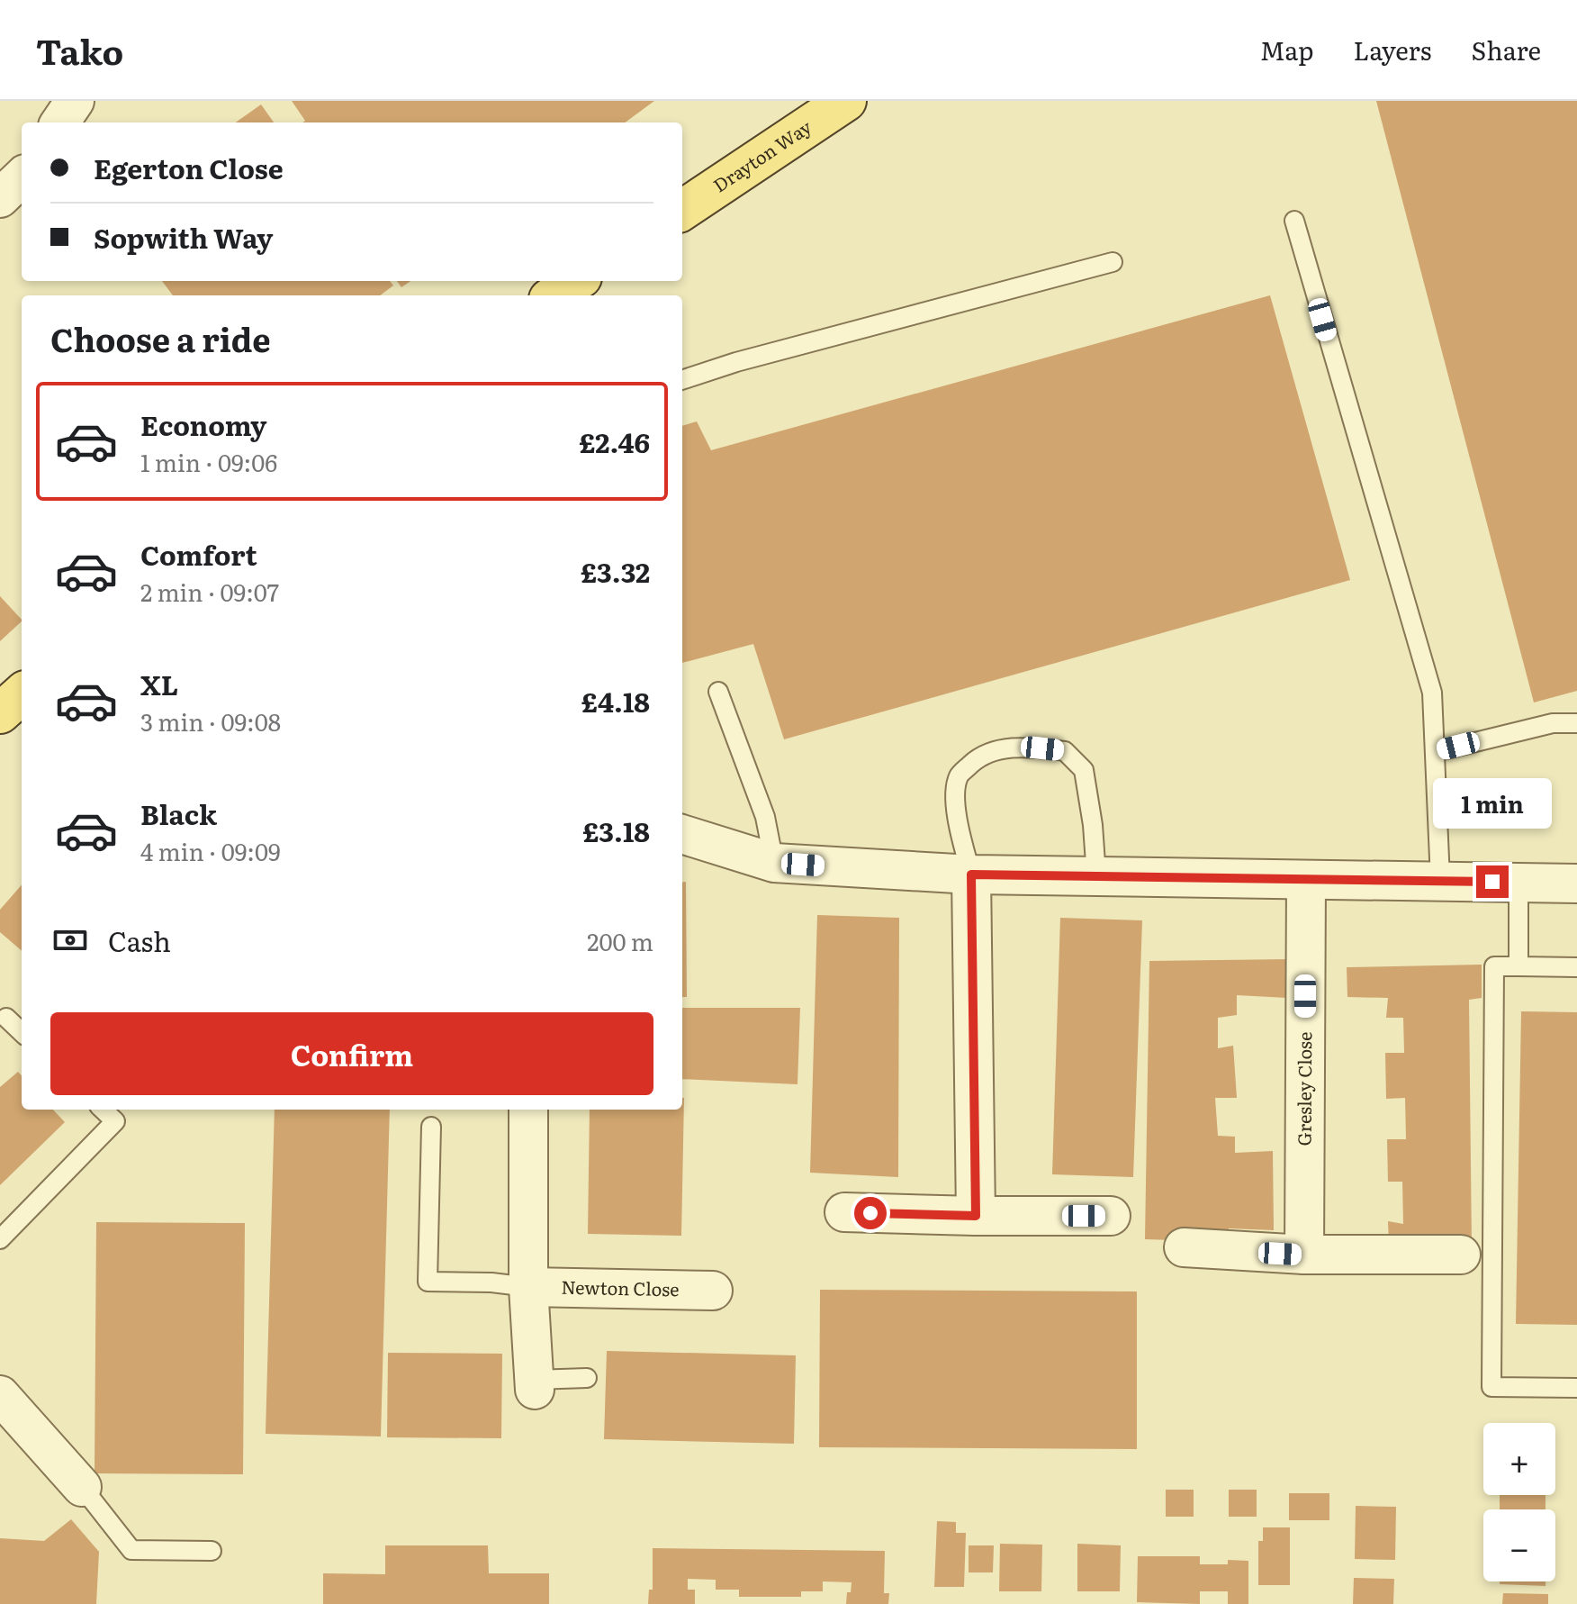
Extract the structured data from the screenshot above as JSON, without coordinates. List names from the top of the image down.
{
  "streets": {
    "main road": ["Drayton Way"],
    "street": ["Gresley Close", "Newton Close"]
  },
  "page": {
    "header": "Tako",
    "nav": ["Map", "Layers", "Share"],
    "banner": ["Egerton Close", "Sopwith Way"],
    "heading": "Choose a ride",
    "list": [
      {
        "name": "Economy",
        "note": "1 min · 09:06",
        "value": "£2.46"
      },
      {
        "name": "Comfort",
        "note": "2 min · 09:07",
        "value": "£3.32"
      },
      {
        "name": "XL",
        "note": "3 min · 09:08",
        "value": "£4.18"
      },
      {
        "name": "Black",
        "note": "4 min · 09:09",
        "value": "£3.18"
      }
    ],
    "bubble": "1 min",
    "pay": ["Cash", "200 m"],
    "buttons": "Confirm",
    "map_buttons": ["+", "−"]
  }
}
